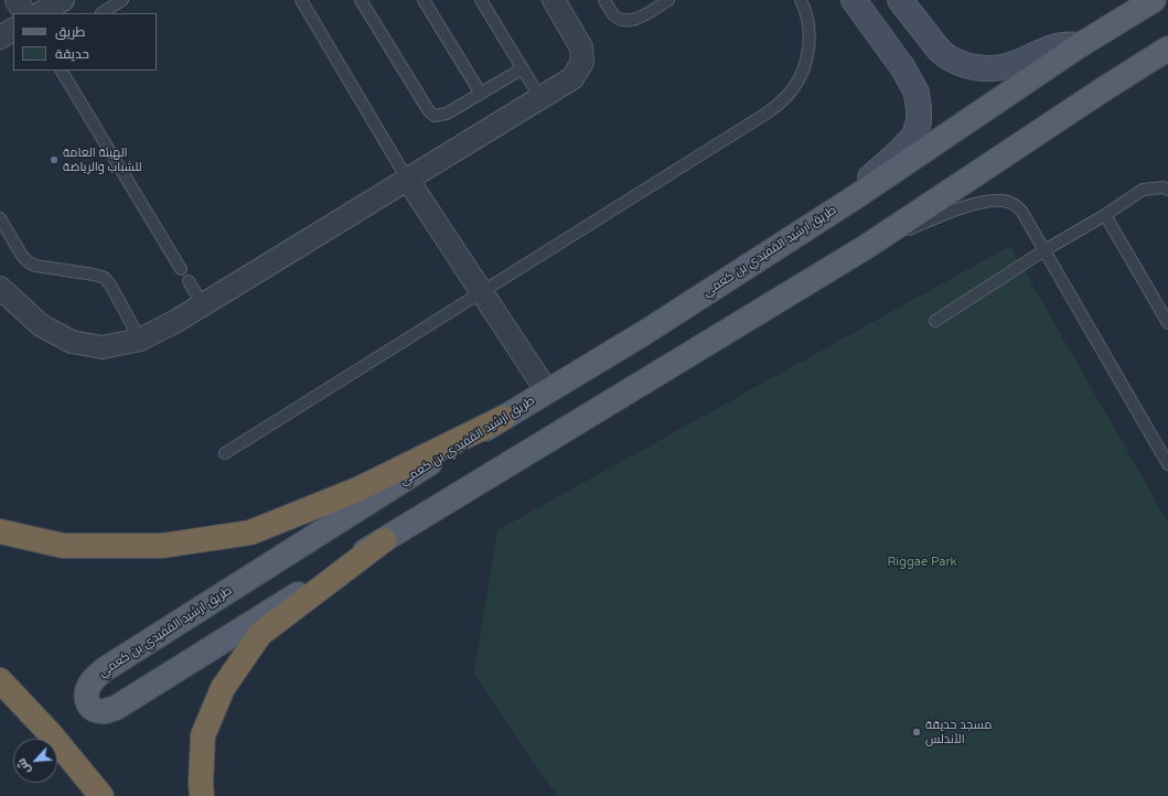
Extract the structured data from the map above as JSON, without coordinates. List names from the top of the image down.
{
  "streets": {
    "main road": ["طريق ارشيد القفيدي بن كعمي"]
  },
  "parks": ["Riggae Park"],
  "places": ["الهيئة العامة للشباب والرياضة", "مسجد حديقة الأندلس"],
  "legend": ["طريق", "حديقة"],
  "north": "bottom left"
}
